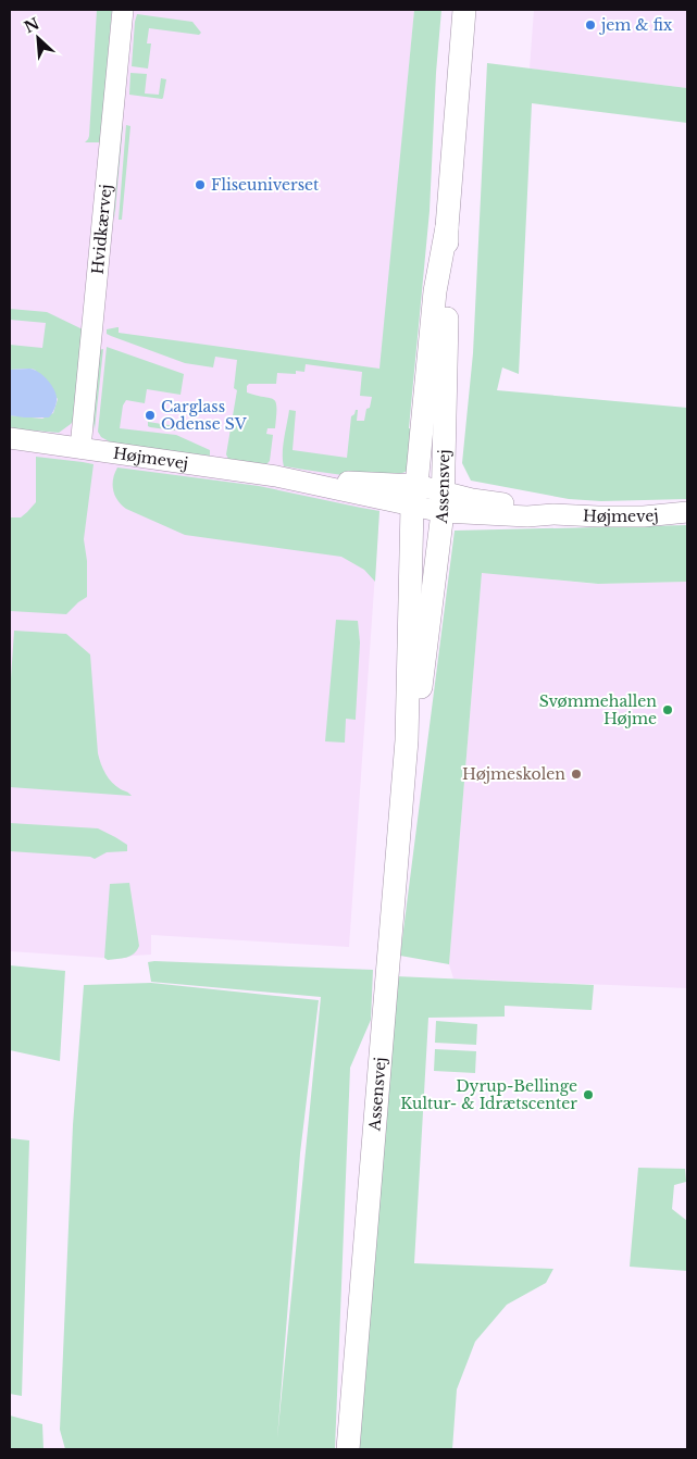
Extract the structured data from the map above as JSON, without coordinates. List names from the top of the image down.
{
  "streets": {
    "main road": ["Assensvej"],
    "street": ["Hvidkærvej", "Højmevej"]
  },
  "crossings": [
    ["Hvidkærvej", "Højmevej"],
    ["Højmevej", "Assensvej"]
  ],
  "places": [
    "jem & fix",
    "Fliseuniverset",
    "Carglass Odense SV",
    "Svømmehallen Højme",
    "Højmeskolen",
    "Dyrup-Bellinge Kultur- & Idrætscenter"
  ],
  "north": "top left"
}
